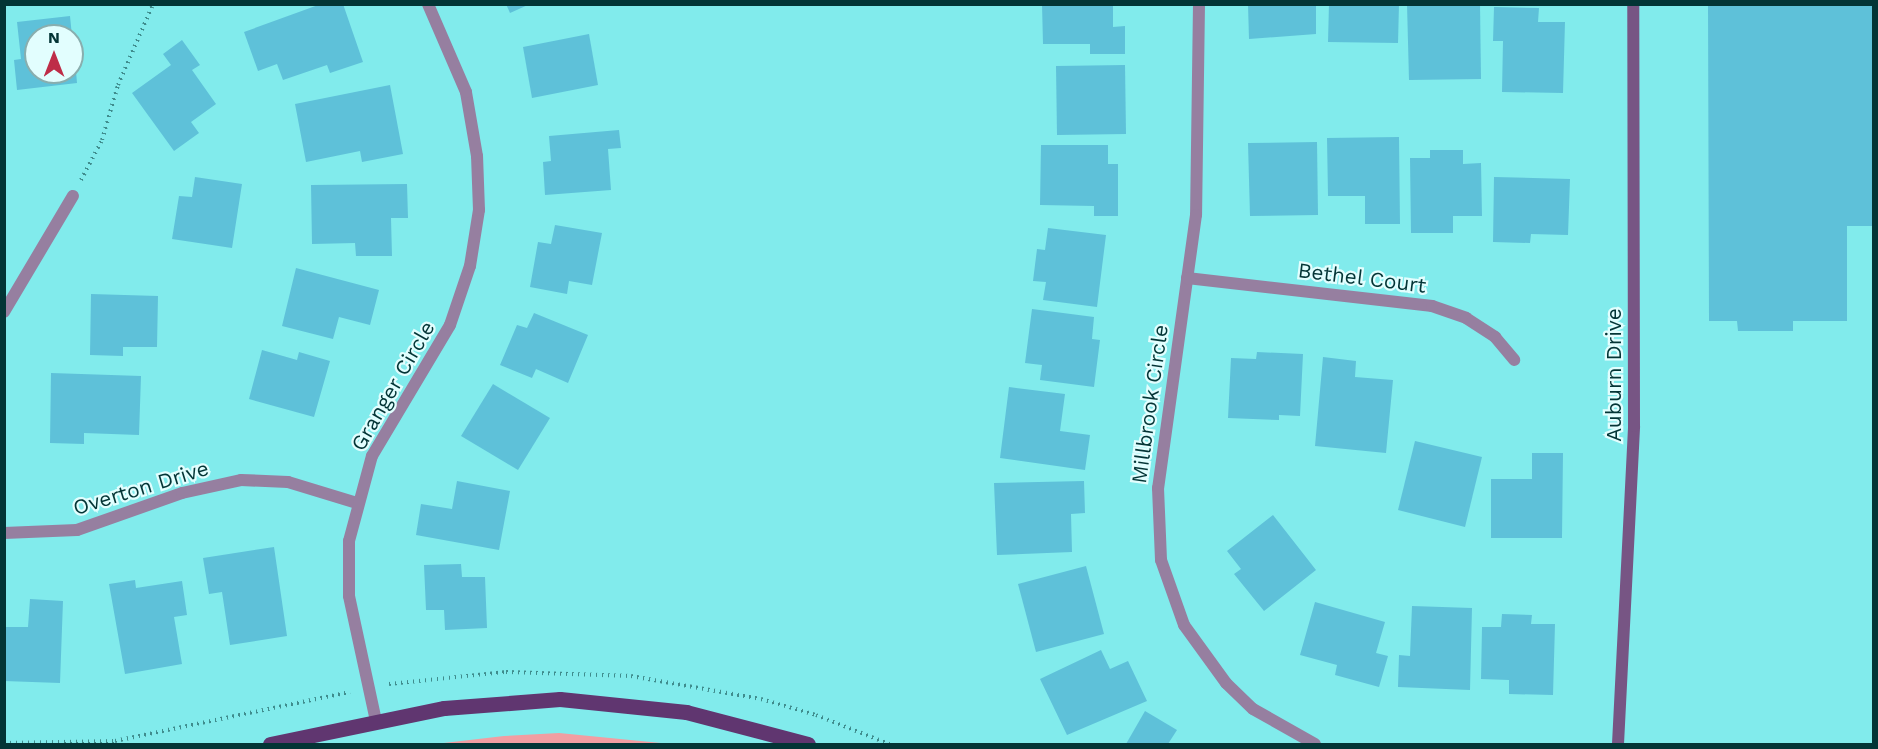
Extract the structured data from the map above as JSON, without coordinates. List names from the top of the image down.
{
  "streets": {
    "street": [
      "Bethel Court",
      "Auburn Drive",
      "Granger Circle",
      "Millbrook Circle",
      "Overton Drive"
    ]
  },
  "crossings": [
    ["Bethel Court", "Millbrook Circle"],
    ["Granger Circle", "Overton Drive"]
  ],
  "north": "top"
}
